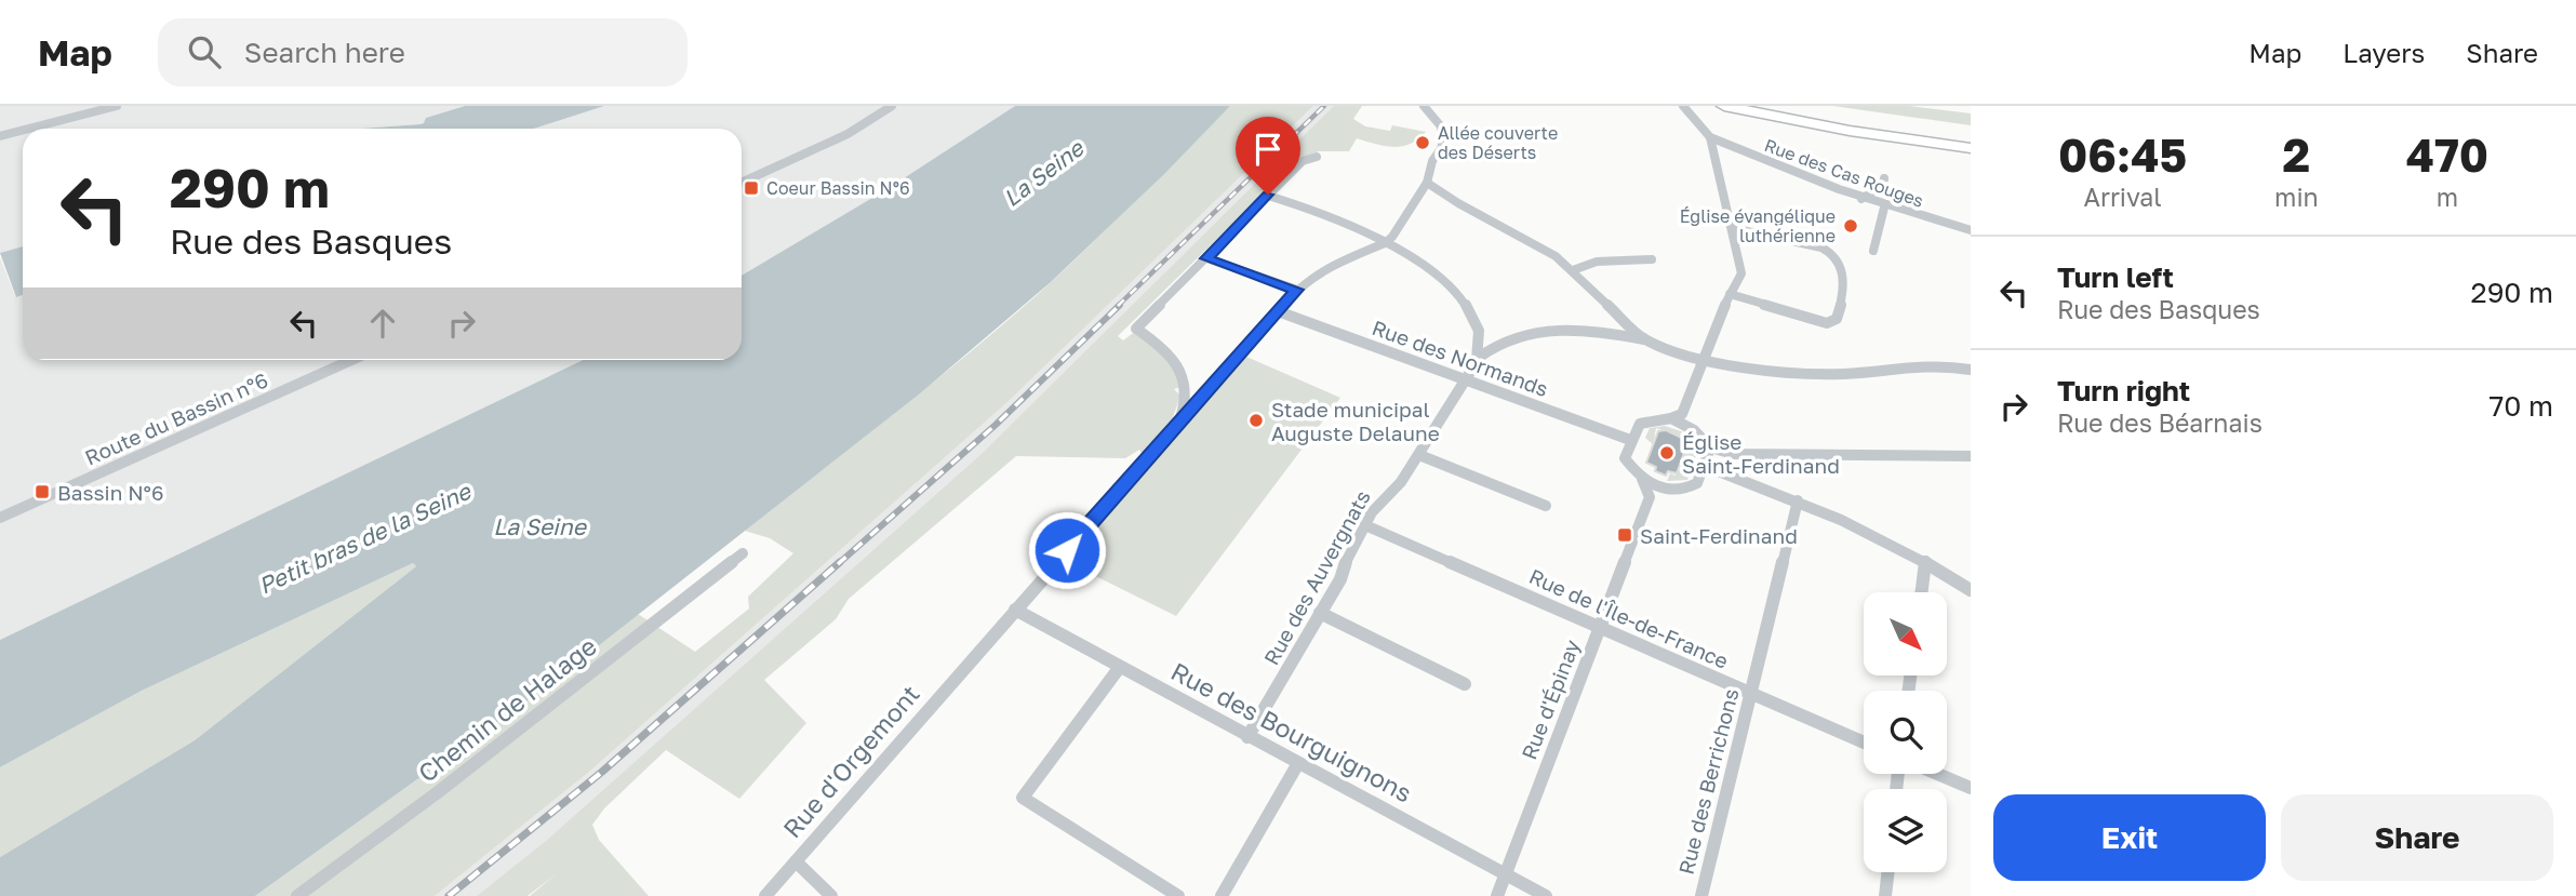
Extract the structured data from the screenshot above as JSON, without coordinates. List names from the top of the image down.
{
  "streets": {
    "street": [
      "Rue des Cas Rouges",
      "Rue des Normands",
      "Route du Bassin n°6",
      "Rue des Auvergnats",
      "Rue de l'Île-de-France",
      "Rue d'Épinay",
      "Chemin de Halage",
      "Rue des Bourguignons",
      "Rue d'Orgemont",
      "Rue des Berrichons"
    ]
  },
  "crossings": [
    ["Rue des Normands", "Rue des Auvergnats"],
    ["Rue des Normands", "Rue d'Orgemont"],
    ["Rue des Auvergnats", "Rue de l'Île-de-France"],
    ["Rue des Auvergnats", "Rue des Bourguignons"],
    ["Rue de l'Île-de-France", "Rue d'Épinay"],
    ["Rue de l'Île-de-France", "Rue des Berrichons"],
    ["Rue d'Épinay", "Rue des Bourguignons"],
    ["Rue des Bourguignons", "Rue d'Orgemont"]
  ],
  "water": ["La Seine", "Petit bras de la Seine"],
  "places": {
    "other": [
      "Allée couverte des Déserts",
      "Église évangélique luthérienne",
      "Stade municipal Auguste Delaune",
      "Église Saint-Ferdinand"
    ],
    "transit": ["Coeur Bassin N°6", "Bassin N°6", "Saint-Ferdinand"]
  },
  "north": "bottom right",
  "page": {
    "header": "Map",
    "search": "Search here",
    "nav": ["Map", "Layers", "Share"],
    "eta": [
      "06:45",
      "Arrival",
      "2",
      "min",
      "470",
      "m"
    ],
    "turn": ["290 m", "Rue des Basques"],
    "list": [
      {
        "name": "Turn left",
        "note": "Rue des Basques",
        "value": "290 m"
      },
      {
        "name": "Turn right",
        "note": "Rue des Béarnais",
        "value": "70 m"
      }
    ],
    "buttons": ["Exit", "Share"]
  }
}
